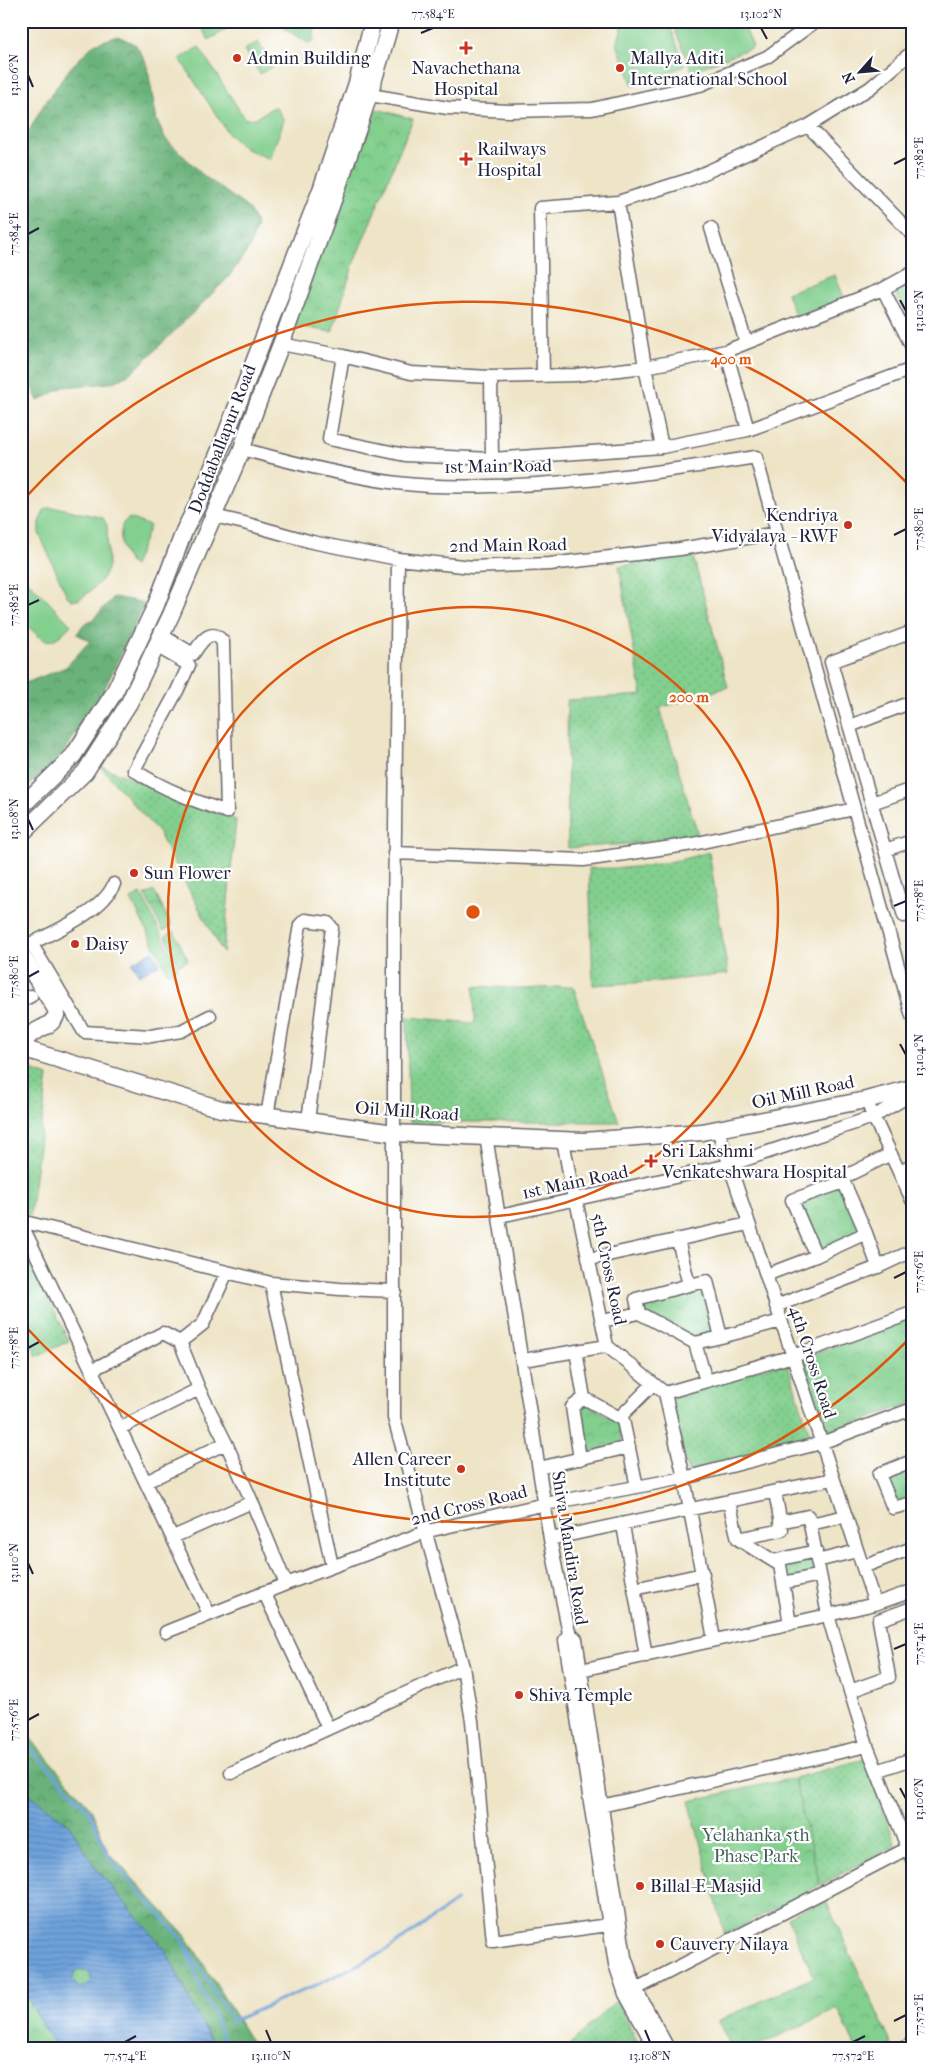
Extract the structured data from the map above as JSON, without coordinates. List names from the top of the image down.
{
  "streets": {
    "main road": ["Doddaballapur Road", "Oil Mill Road"],
    "street": [
      "1st Main Road",
      "2nd Main Road",
      "5th Cross Road",
      "4th Cross Road",
      "2nd Cross Road",
      "Shiva Mandira Road"
    ]
  },
  "crossings": [
    ["Doddaballapur Road", "1st Main Road"],
    ["Doddaballapur Road", "2nd Main Road"],
    ["1st Main Road", "2nd Main Road"],
    ["1st Main Road", "5th Cross Road"],
    ["1st Main Road", "4th Cross Road"],
    ["1st Main Road", "Shiva Mandira Road"],
    ["Oil Mill Road", "5th Cross Road"],
    ["Oil Mill Road", "4th Cross Road"],
    ["Oil Mill Road", "Shiva Mandira Road"],
    ["4th Cross Road", "2nd Cross Road"],
    ["2nd Cross Road", "Shiva Mandira Road"]
  ],
  "parks": ["Yelahanka 5th Phase Park"],
  "places": {
    "health": ["Navachethana Hospital", "Railways Hospital", "Sri Lakshmi Venkateshwara Hospital"],
    "other": [
      "Admin Building",
      "Mallya Aditi International School",
      "Kendriya Vidyalaya - RWF",
      "Sun Flower",
      "Daisy",
      "Allen Career Institute",
      "Shiva Temple",
      "Billal-E-Masjid",
      "Cauvery Nilaya"
    ]
  },
  "north": "bottom left",
  "coordinates": [
    "77.584°E",
    "13.102°N",
    "13.106°N",
    "77.582°E",
    "77.580°E",
    "13.108°N",
    "77.578°E",
    "13.104°N",
    "77.576°E",
    "13.110°N",
    "77.574°E",
    "77.572°E"
  ],
  "rings": ["400 m", "200 m"]
}
